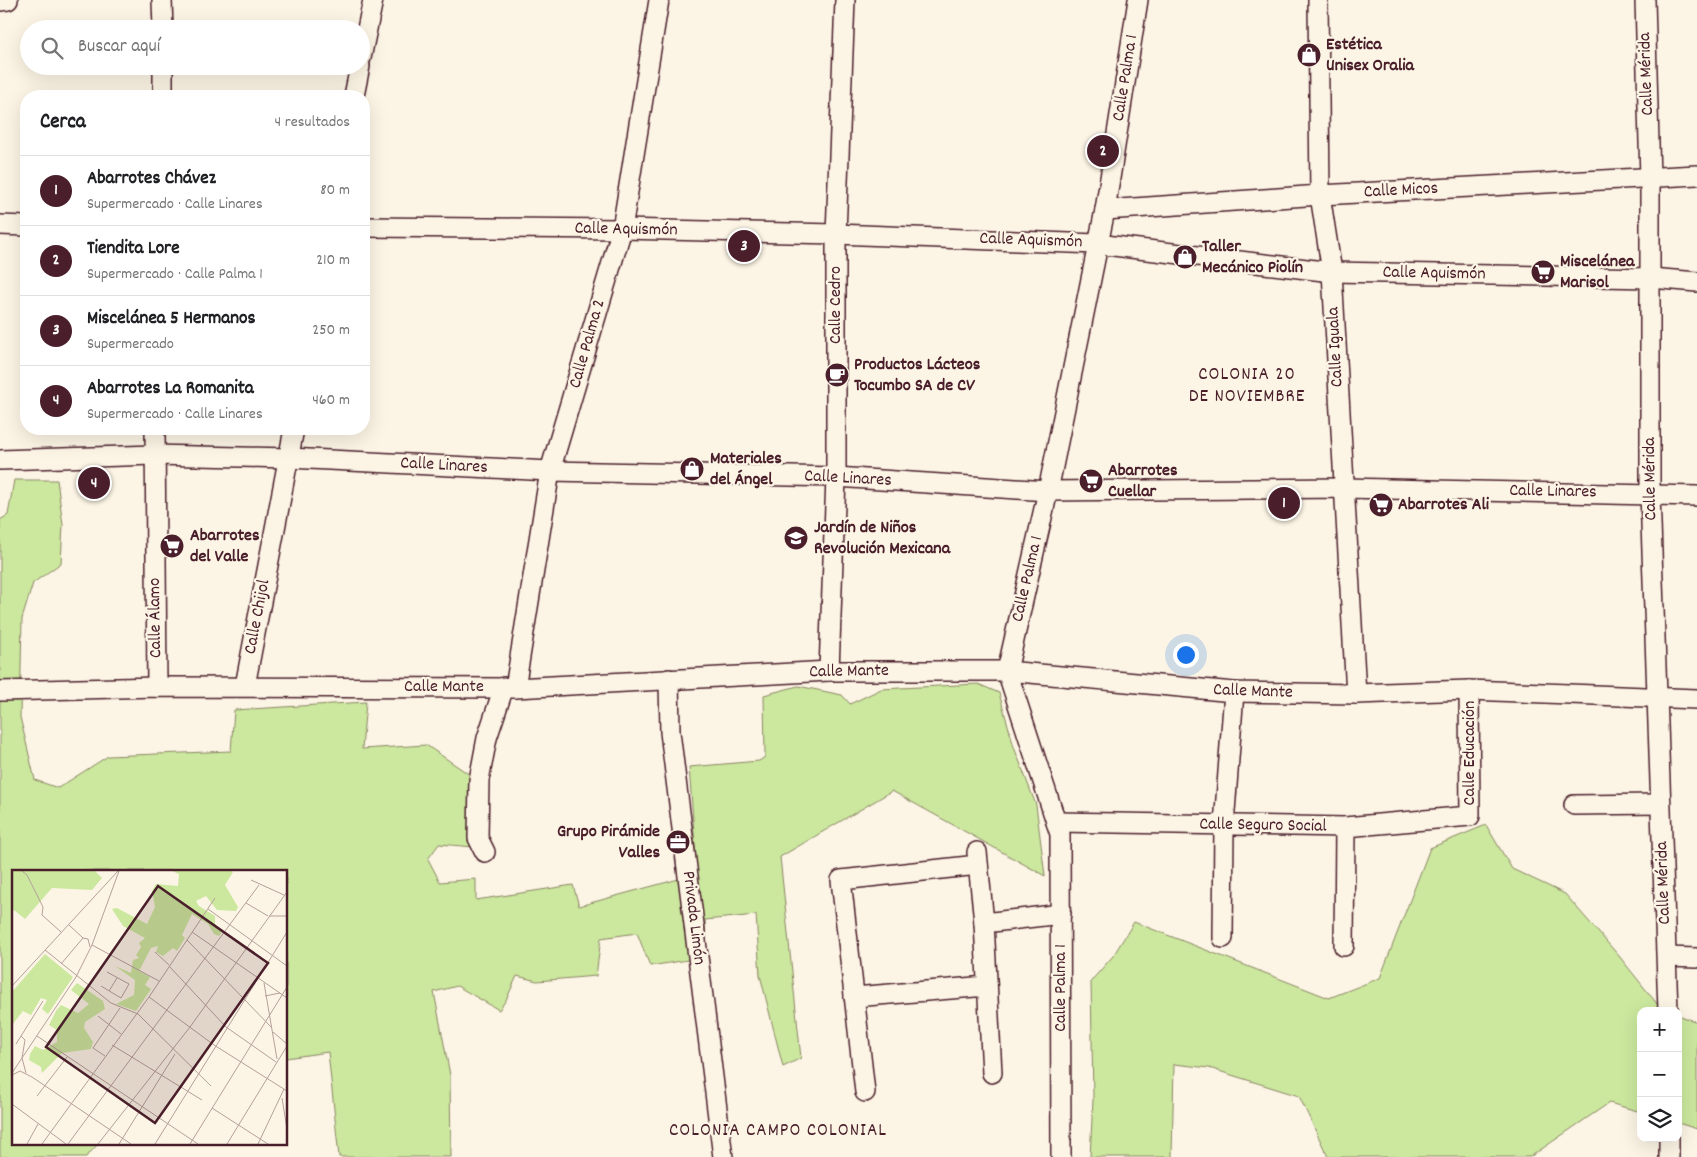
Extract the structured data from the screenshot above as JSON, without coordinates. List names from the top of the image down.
{
  "streets": {
    "street": [
      "Calle Mérida",
      "Calle Palma 1",
      "Calle Micos",
      "Calle Aquismón",
      "Calle Cedro",
      "Calle Palma 2",
      "Calle Iguala",
      "Calle Linares",
      "Calle Chijol",
      "Calle Álamo",
      "Calle Mante",
      "Calle Educación",
      "Calle Seguro Social",
      "Privada Limón"
    ]
  },
  "crossings": [
    ["Calle Mérida", "Calle Micos"],
    ["Calle Mérida", "Calle Aquismón"],
    ["Calle Mérida", "Calle Linares"],
    ["Calle Mérida", "Calle Mante"],
    ["Calle Palma 1", "Calle Micos"],
    ["Calle Palma 1", "Calle Aquismón"],
    ["Calle Palma 1", "Calle Linares"],
    ["Calle Palma 1", "Calle Mante"],
    ["Calle Palma 1", "Calle Seguro Social"],
    ["Calle Micos", "Calle Iguala"],
    ["Calle Aquismón", "Calle Cedro"],
    ["Calle Aquismón", "Calle Palma 2"],
    ["Calle Aquismón", "Calle Iguala"],
    ["Calle Cedro", "Calle Linares"],
    ["Calle Cedro", "Calle Mante"],
    ["Calle Palma 2", "Calle Linares"],
    ["Calle Palma 2", "Calle Mante"],
    ["Calle Iguala", "Calle Linares"],
    ["Calle Iguala", "Calle Mante"],
    ["Calle Linares", "Calle Chijol"],
    ["Calle Linares", "Calle Álamo"],
    ["Calle Chijol", "Calle Mante"],
    ["Calle Álamo", "Calle Mante"],
    ["Calle Mante", "Calle Educación"],
    ["Calle Mante", "Privada Limón"],
    ["Calle Educación", "Calle Seguro Social"]
  ],
  "districts": ["COLONIA 20 DE NOVIEMBRE", "COLONIA CAMPO COLONIAL"],
  "places": {
    "shop": ["Estética Unisex Oralia", "Taller Mecánico Piolín", "Materiales del Ángel"],
    "supermarket": [
      "Miscelánea Marisol",
      "Abarrotes Cuellar",
      "Abarrotes Ali",
      "Abarrotes del Valle"
    ],
    "cafe": ["Productos Lácteos Tocumbo SA de CV"],
    "school or university": ["Jardín de Niños Revolución Mexicana"],
    "office": ["Grupo Pirámide Valles"]
  },
  "page": {
    "search": "Buscar aquí",
    "heading": ["Cerca", "4 resultados"],
    "pins": [
      "2",
      "3",
      "4",
      "1"
    ],
    "list": [
      {
        "mark": "1",
        "name": "Abarrotes Chávez",
        "note": "Supermercado · Calle Linares",
        "value": "80 m"
      },
      {
        "mark": "2",
        "name": "Tiendita Lore",
        "note": "Supermercado · Calle Palma 1",
        "value": "210 m"
      },
      {
        "mark": "3",
        "name": "Miscelánea 5 Hermanos",
        "note": "Supermercado",
        "value": "250 m"
      },
      {
        "mark": "4",
        "name": "Abarrotes La Romanita",
        "note": "Supermercado · Calle Linares",
        "value": "460 m"
      }
    ],
    "map_buttons": ["+", "−"]
  }
}
